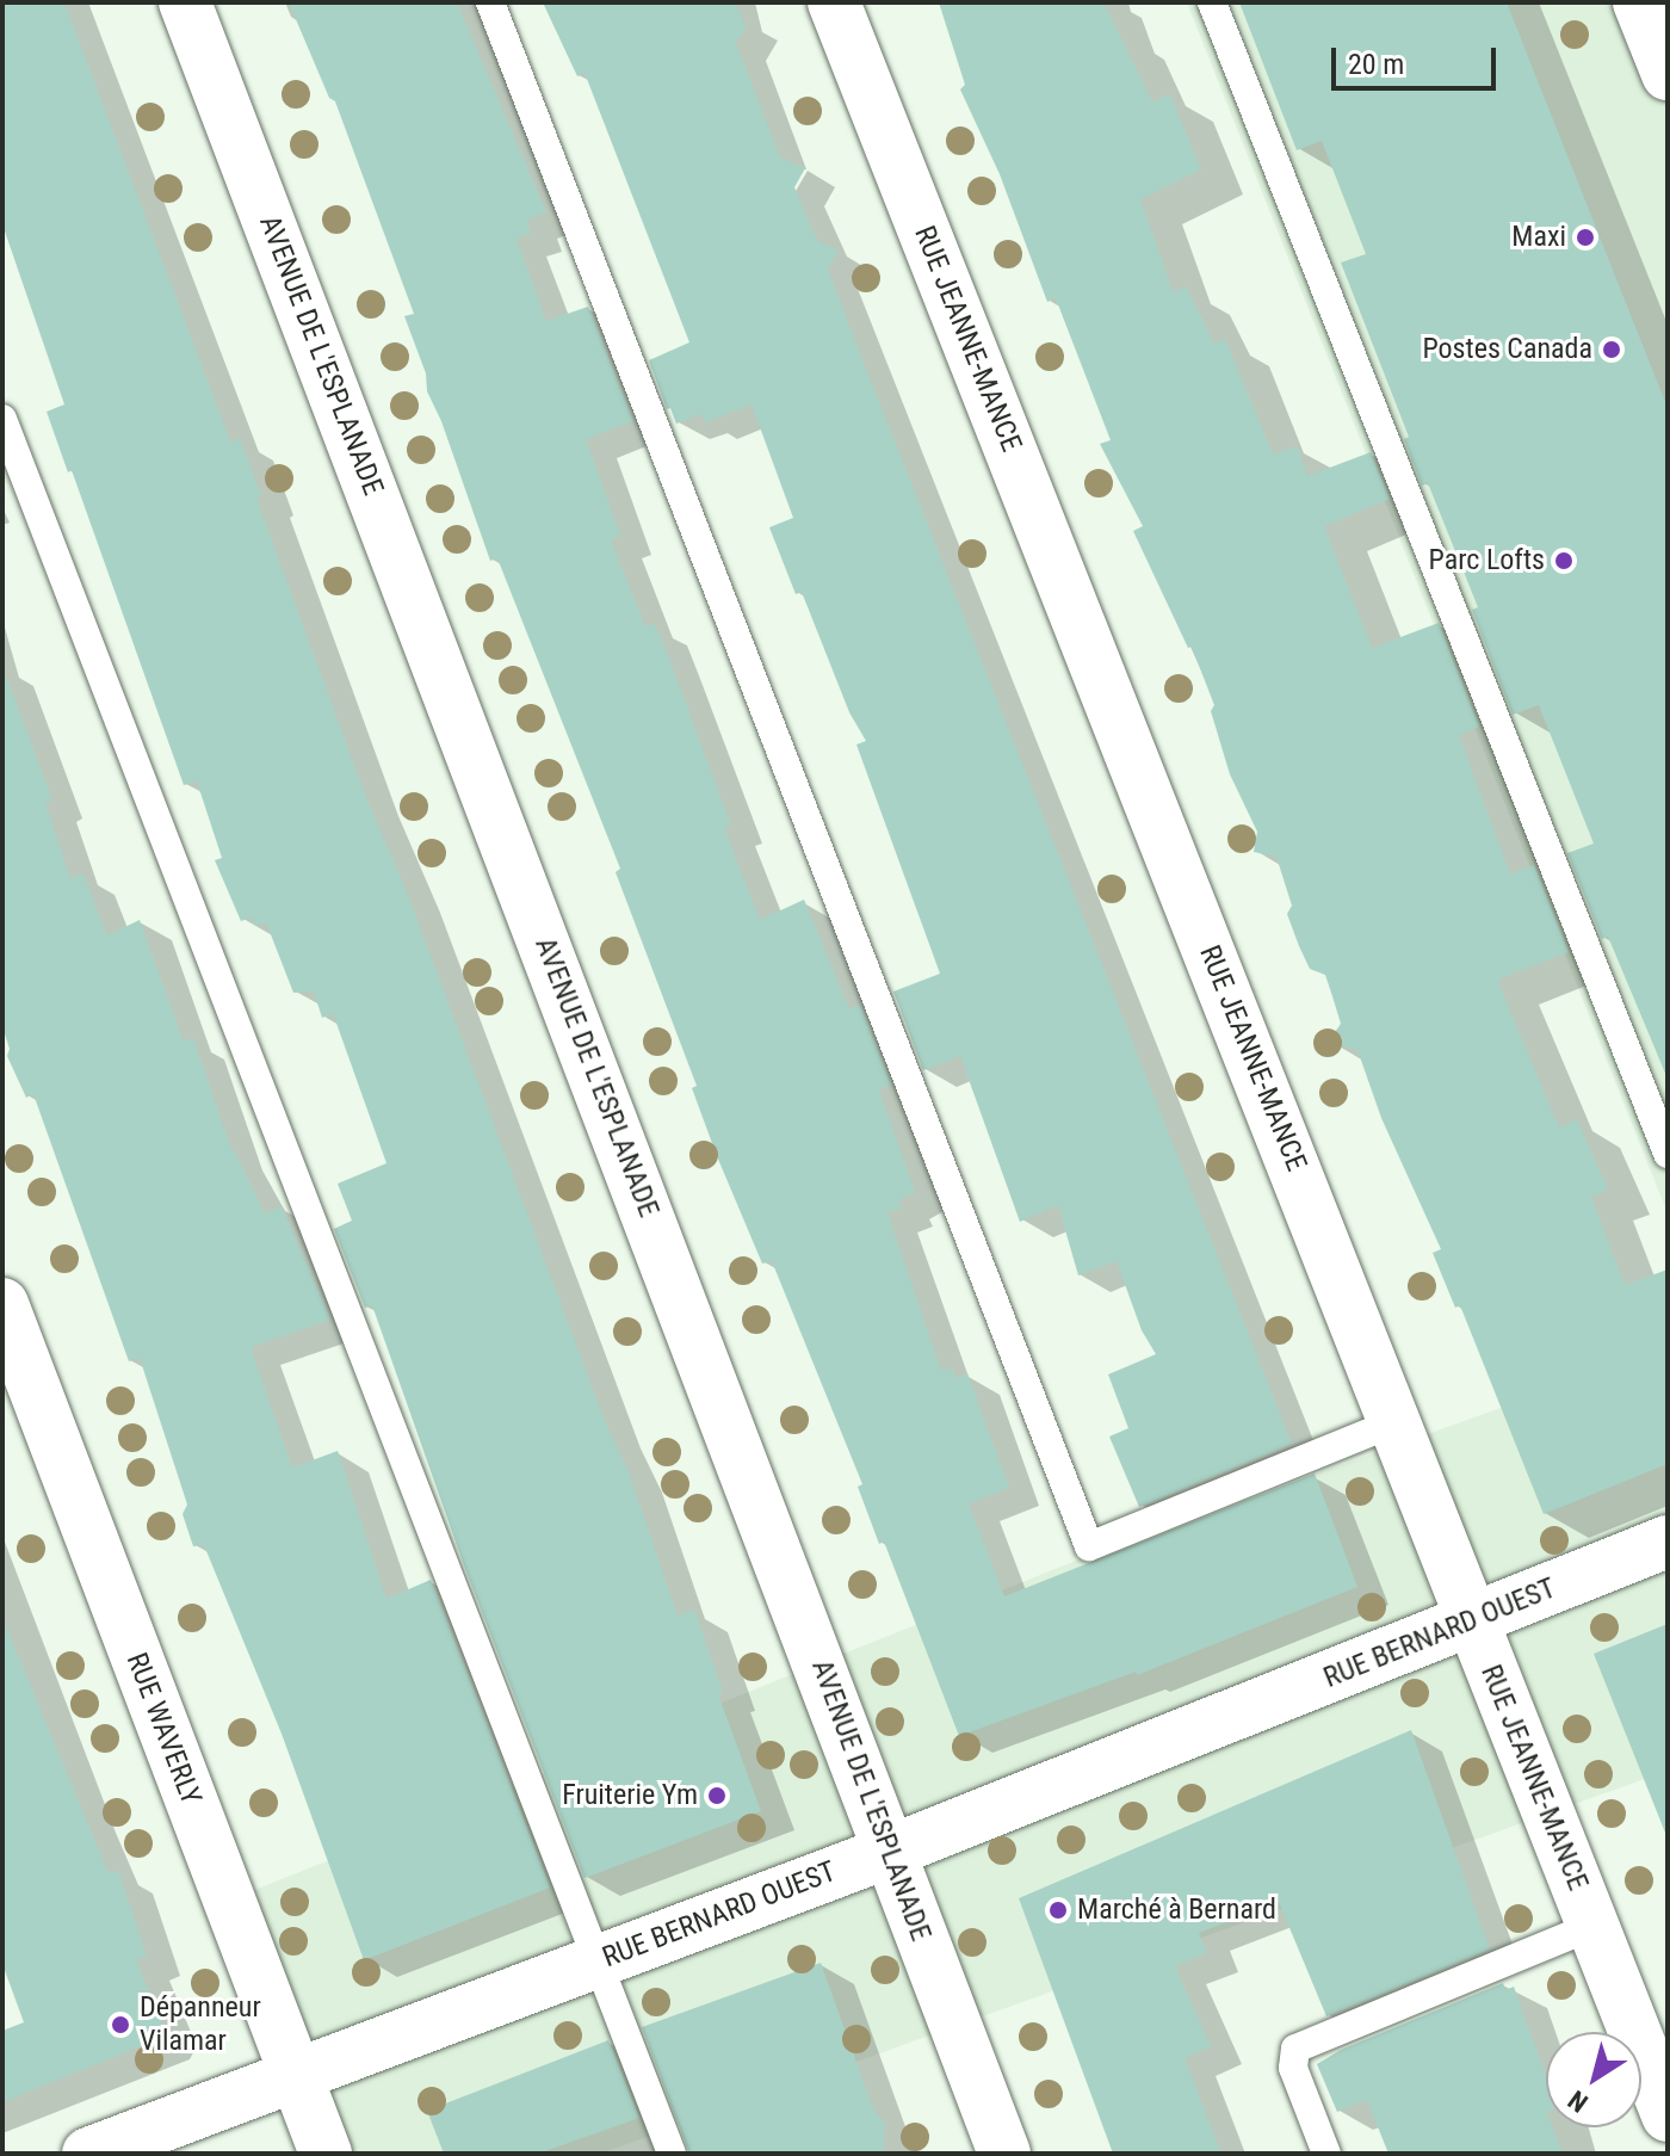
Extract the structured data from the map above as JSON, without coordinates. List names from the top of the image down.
{
  "streets": {
    "street": [
      "RUE JEANNE-MANCE",
      "AVENUE DE L'ESPLANADE",
      "RUE BERNARD OUEST",
      "RUE WAVERLY"
    ]
  },
  "crossings": [
    ["RUE JEANNE-MANCE", "RUE BERNARD OUEST"],
    ["AVENUE DE L'ESPLANADE", "RUE BERNARD OUEST"],
    ["RUE BERNARD OUEST", "RUE WAVERLY"]
  ],
  "places": [
    "Maxi",
    "Postes Canada",
    "Parc Lofts",
    "Fruiterie Ym",
    "Marché à Bernard",
    "Dépanneur Vilamar"
  ],
  "scale_bar": "20 m",
  "north": "bottom left"
}
